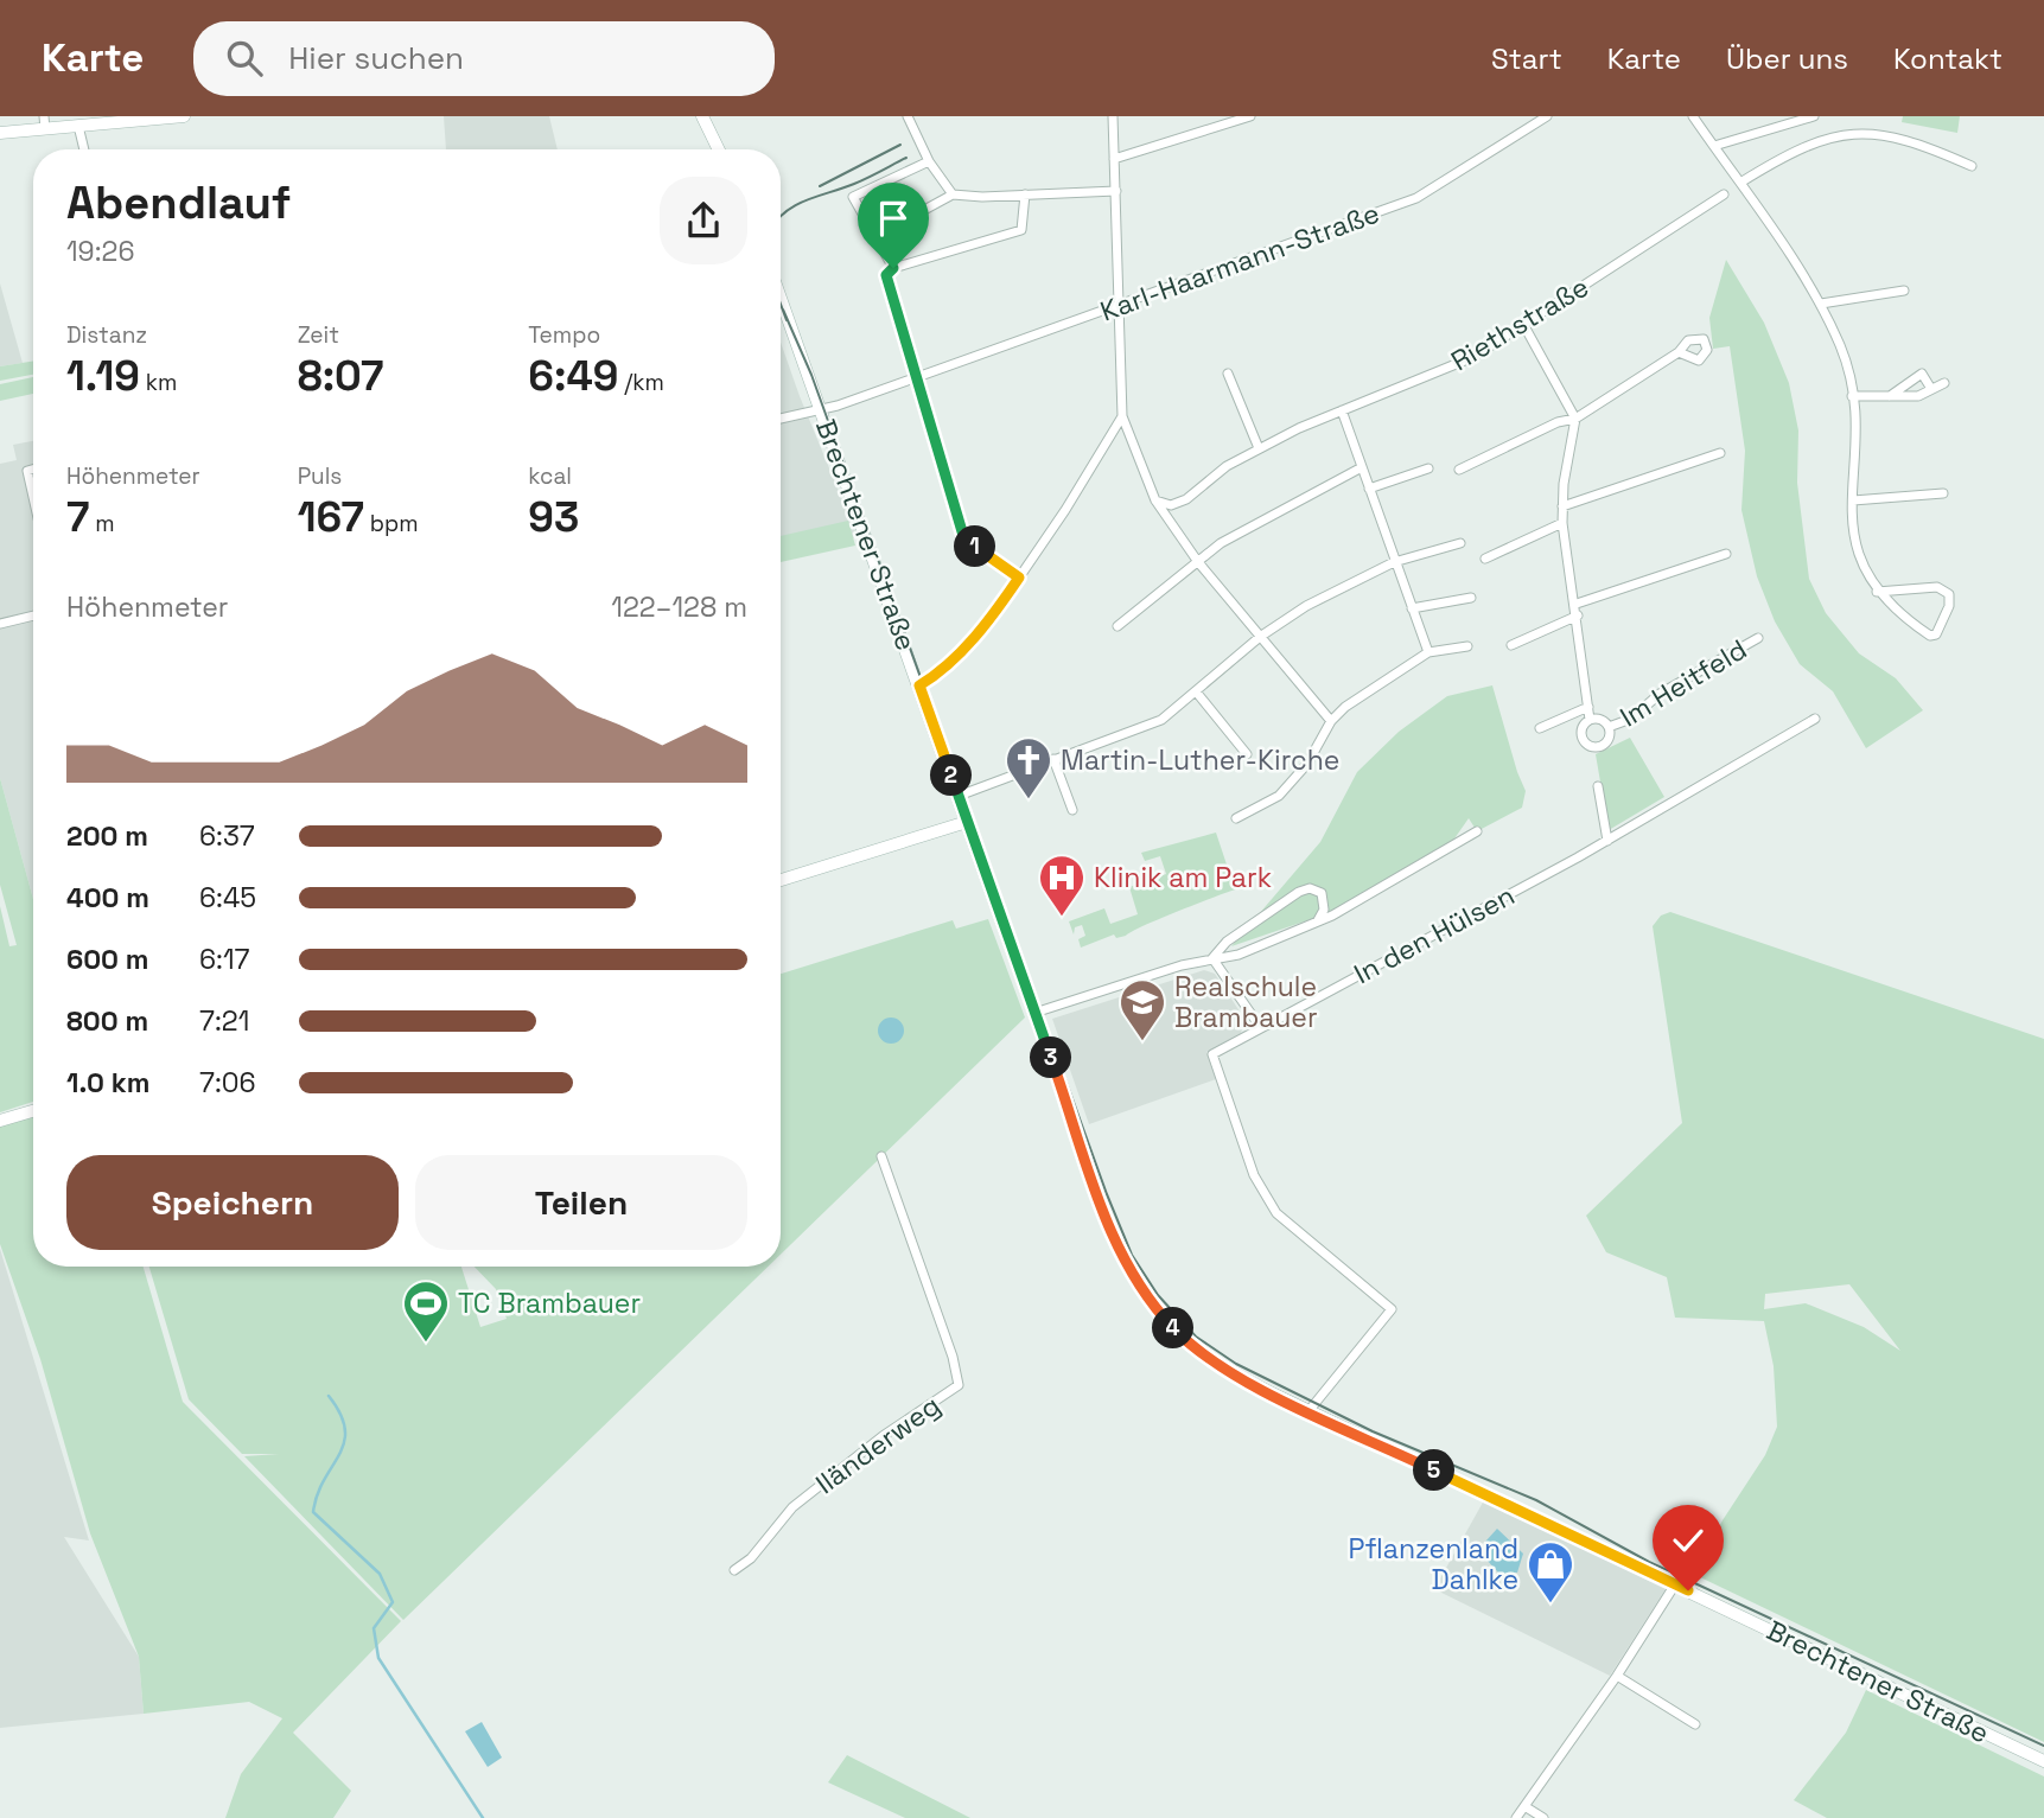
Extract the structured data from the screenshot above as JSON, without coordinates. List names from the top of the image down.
{
  "streets": {
    "main road": ["Brechtener Straße"],
    "street": [
      "Karl-Haarmann-Straße",
      "Riethstraße",
      "Im Heitfeld",
      "In den Hülsen",
      "Iländerweg"
    ]
  },
  "crossings": [
    ["Karl-Haarmann-Straße", "Brechtener Straße"],
    ["Brechtener Straße", "In den Hülsen"]
  ],
  "places": {
    "church": ["Martin-Luther-Kirche"],
    "hospital": ["Klinik am Park"],
    "school or university": ["Realschule Brambauer"],
    "sports": ["TC Brambauer"],
    "shop": ["Pflanzenland Dahlke"]
  },
  "page": {
    "header": "Karte",
    "search": "Hier suchen",
    "nav": [
      "Start",
      "Karte",
      "Über uns",
      "Kontakt"
    ],
    "heading": ["Abendlauf", "19:26"],
    "stats": [
      ["Distanz", "1.19 km"],
      ["Zeit", "8:07"],
      ["Tempo", "6:49 /km"],
      ["Höhenmeter", "7 m"],
      ["Puls", "167 bpm"],
      ["kcal", "93"]
    ],
    "pins": [
      "1",
      "2",
      "3",
      "4",
      "5"
    ],
    "chart": ["Höhenmeter", "122–128 m"],
    "list": [
      {
        "name": "200 m",
        "note": "6:37"
      },
      {
        "name": "400 m",
        "note": "6:45"
      },
      {
        "name": "600 m",
        "note": "6:17"
      },
      {
        "name": "800 m",
        "note": "7:21"
      },
      {
        "name": "1.0 km",
        "note": "7:06"
      }
    ],
    "buttons": ["Speichern", "Teilen"]
  }
}
